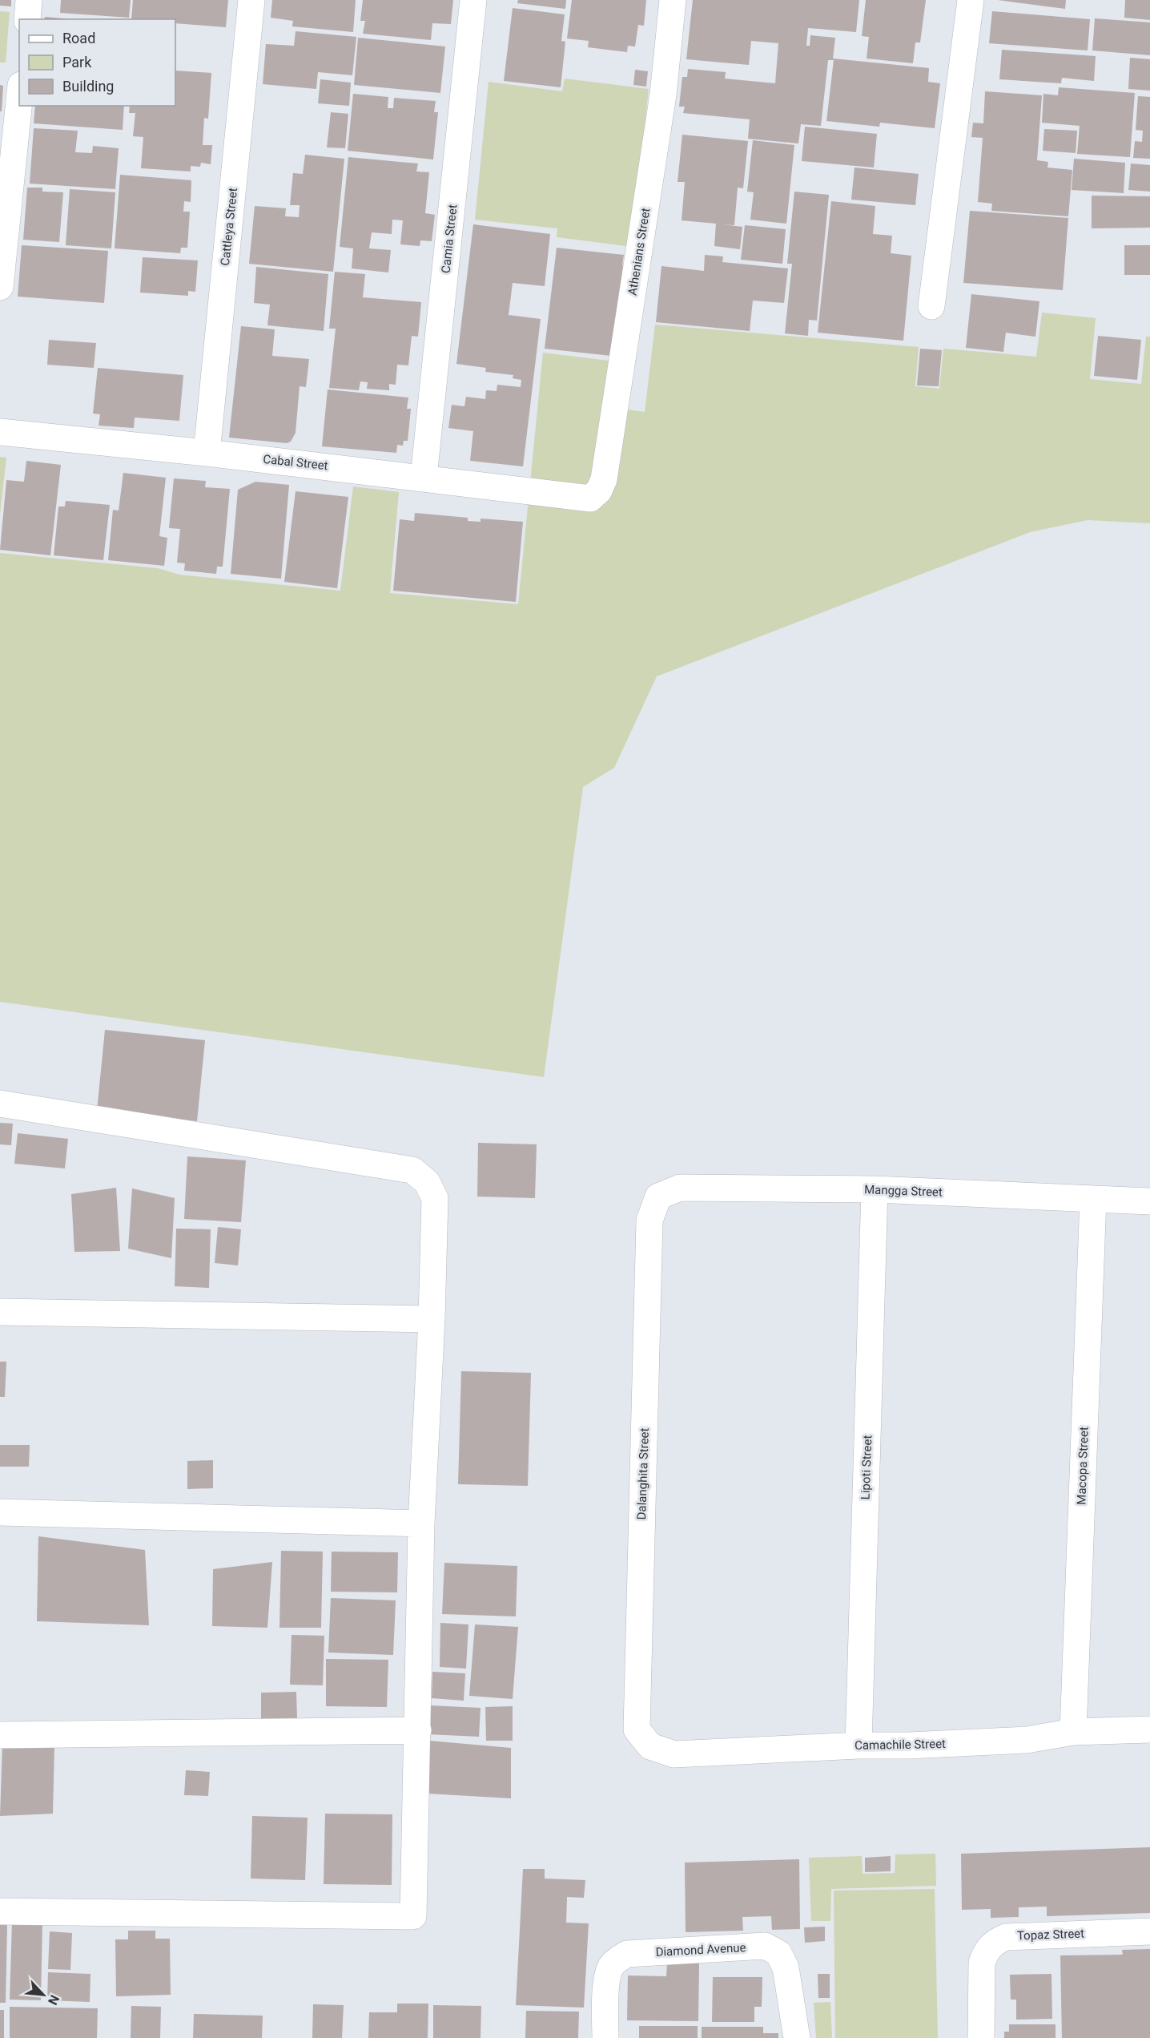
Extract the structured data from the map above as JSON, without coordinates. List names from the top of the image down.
{
  "streets": {
    "street": [
      "Cattleya Street",
      "Camia Street",
      "Athenians Street",
      "Cabal Street",
      "Mangga Street",
      "Macopa Street",
      "Lipoti Street",
      "Dalanghita Street",
      "Camachile Street",
      "Topaz Street",
      "Diamond Avenue"
    ]
  },
  "crossings": [
    ["Cattleya Street", "Cabal Street"],
    ["Camia Street", "Cabal Street"],
    ["Athenians Street", "Cabal Street"],
    ["Mangga Street", "Macopa Street"],
    ["Mangga Street", "Lipoti Street"],
    ["Mangga Street", "Dalanghita Street"],
    ["Macopa Street", "Camachile Street"],
    ["Lipoti Street", "Camachile Street"],
    ["Dalanghita Street", "Camachile Street"]
  ],
  "legend": ["Road", "Park", "Building"],
  "north": "bottom right"
}
